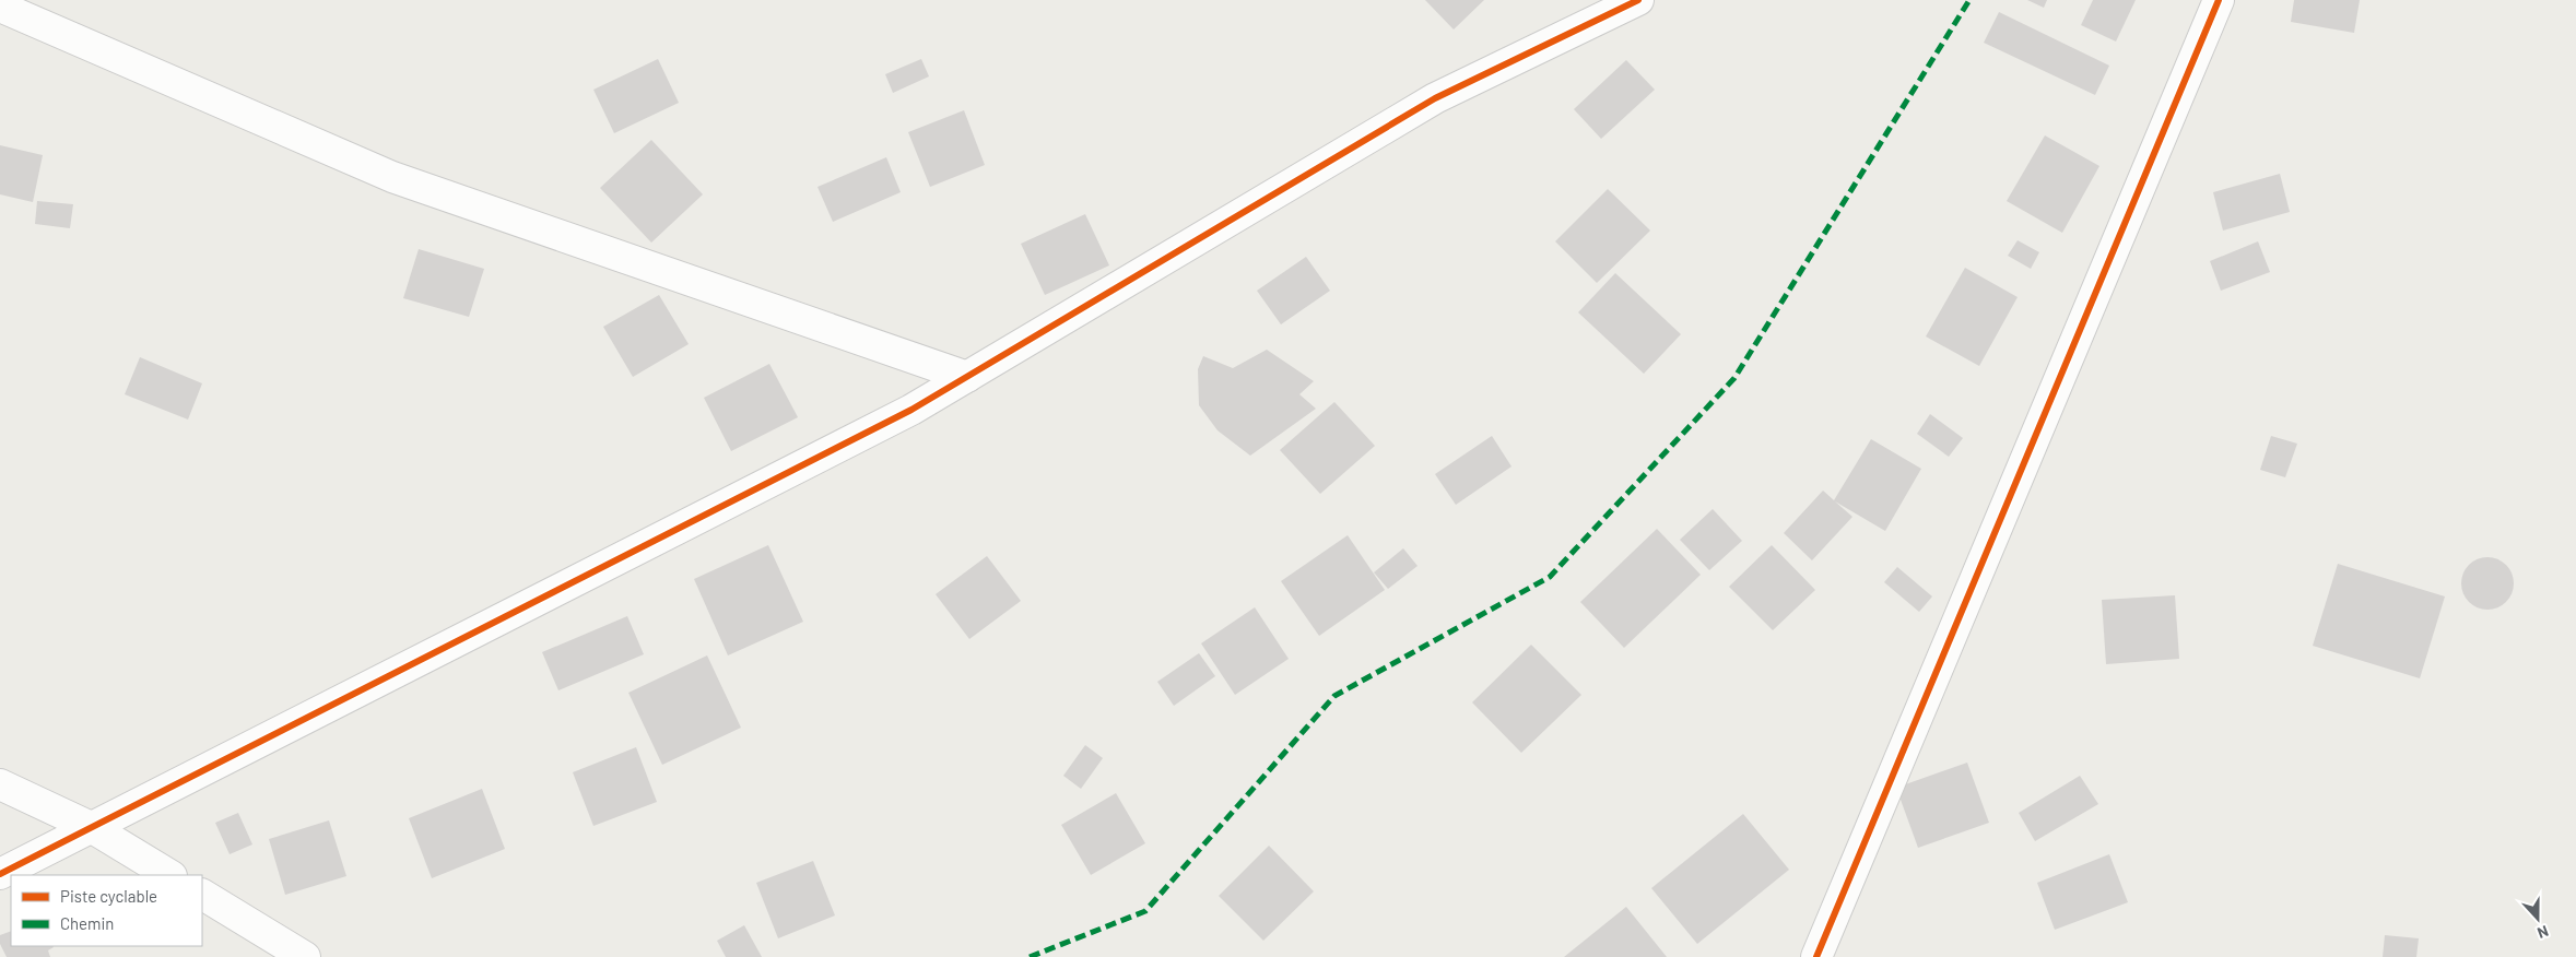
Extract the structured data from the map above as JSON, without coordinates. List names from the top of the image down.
{
  "legend": ["Piste cyclable", "Chemin"],
  "north": "bottom"
}
